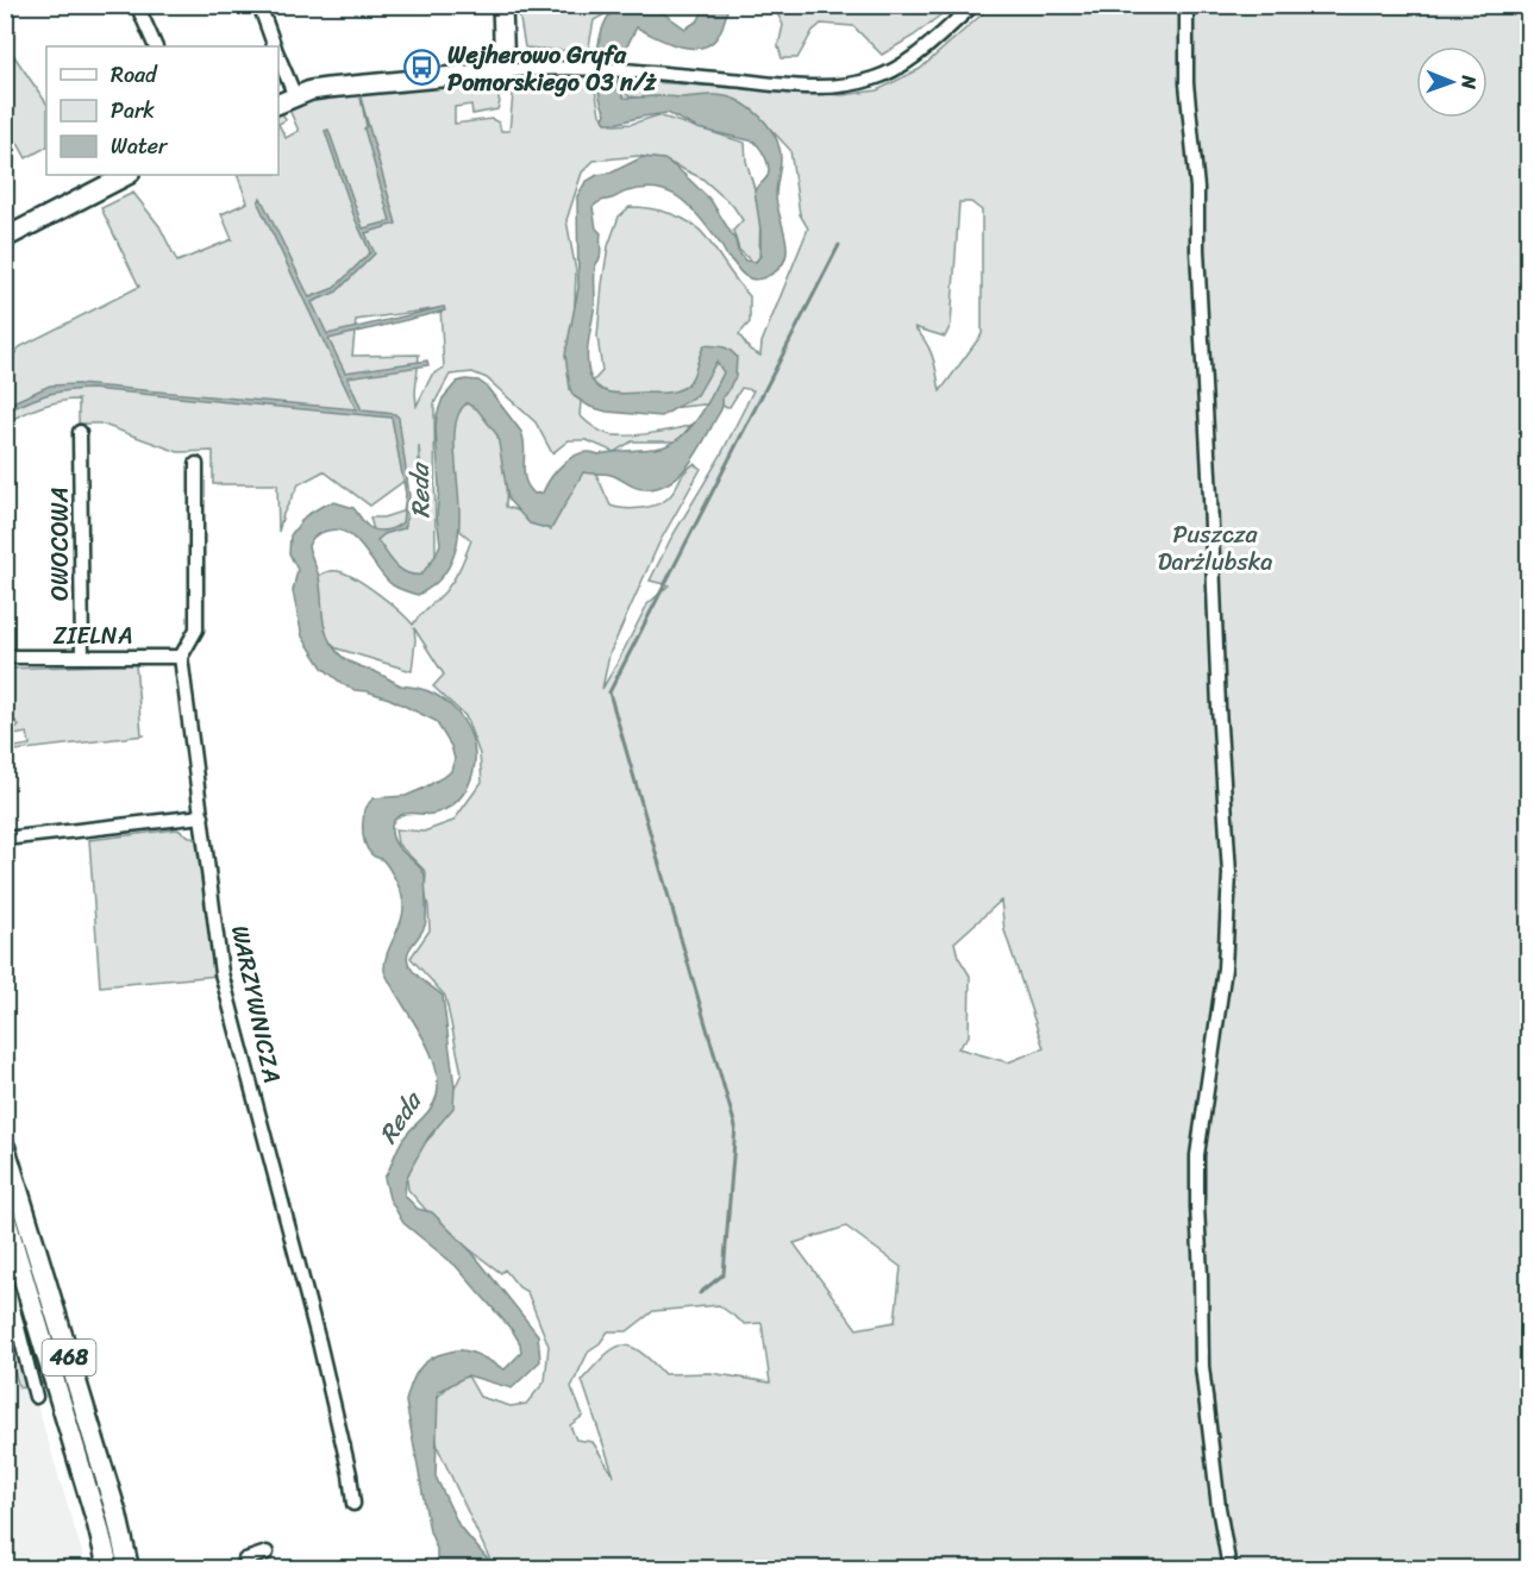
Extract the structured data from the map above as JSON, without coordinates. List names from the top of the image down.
{
  "streets": {
    "main road": ["468"],
    "street": ["OWOCOWA", "ZIELNA", "WARZYWNICZA"]
  },
  "crossings": [
    ["OWOCOWA", "ZIELNA"],
    ["ZIELNA", "WARZYWNICZA"]
  ],
  "water": ["Reda"],
  "parks": ["Puszcza Darżlubska"],
  "places": {
    "bus stop": ["Wejherowo Gryfa Pomorskiego 03 n/ż"]
  },
  "legend": ["Road", "Park", "Water"],
  "north": "right"
}
